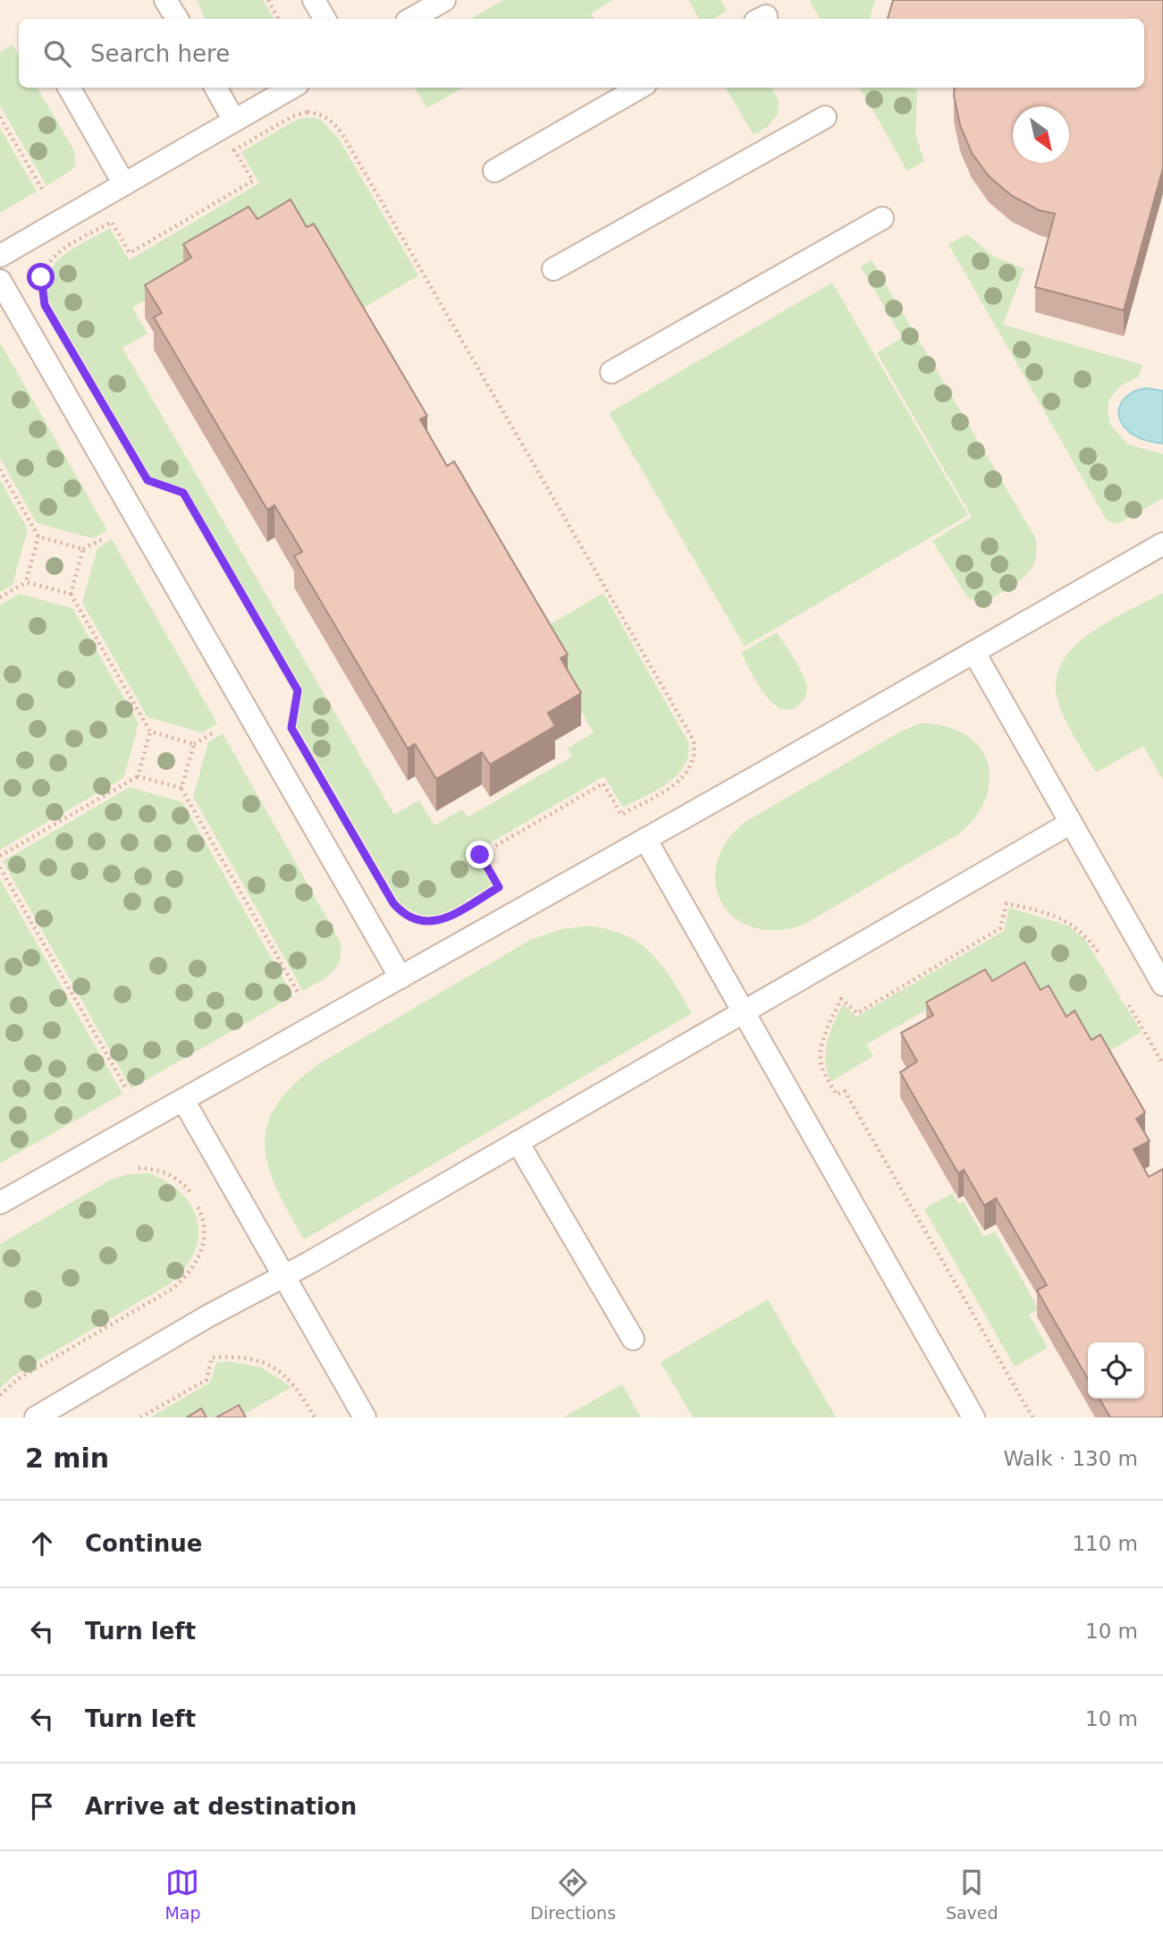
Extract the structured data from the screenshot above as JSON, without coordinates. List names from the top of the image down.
{
  "north": "bottom right",
  "page": {
    "search": "Search here",
    "heading": ["2 min", "Walk · 130 m"],
    "list": [
      ["Continue", "110 m"],
      ["Turn left", "10 m"],
      ["Turn left", "10 m"],
      "Arrive at destination"
    ],
    "nav": ["Map", "Directions", "Saved"]
  }
}
